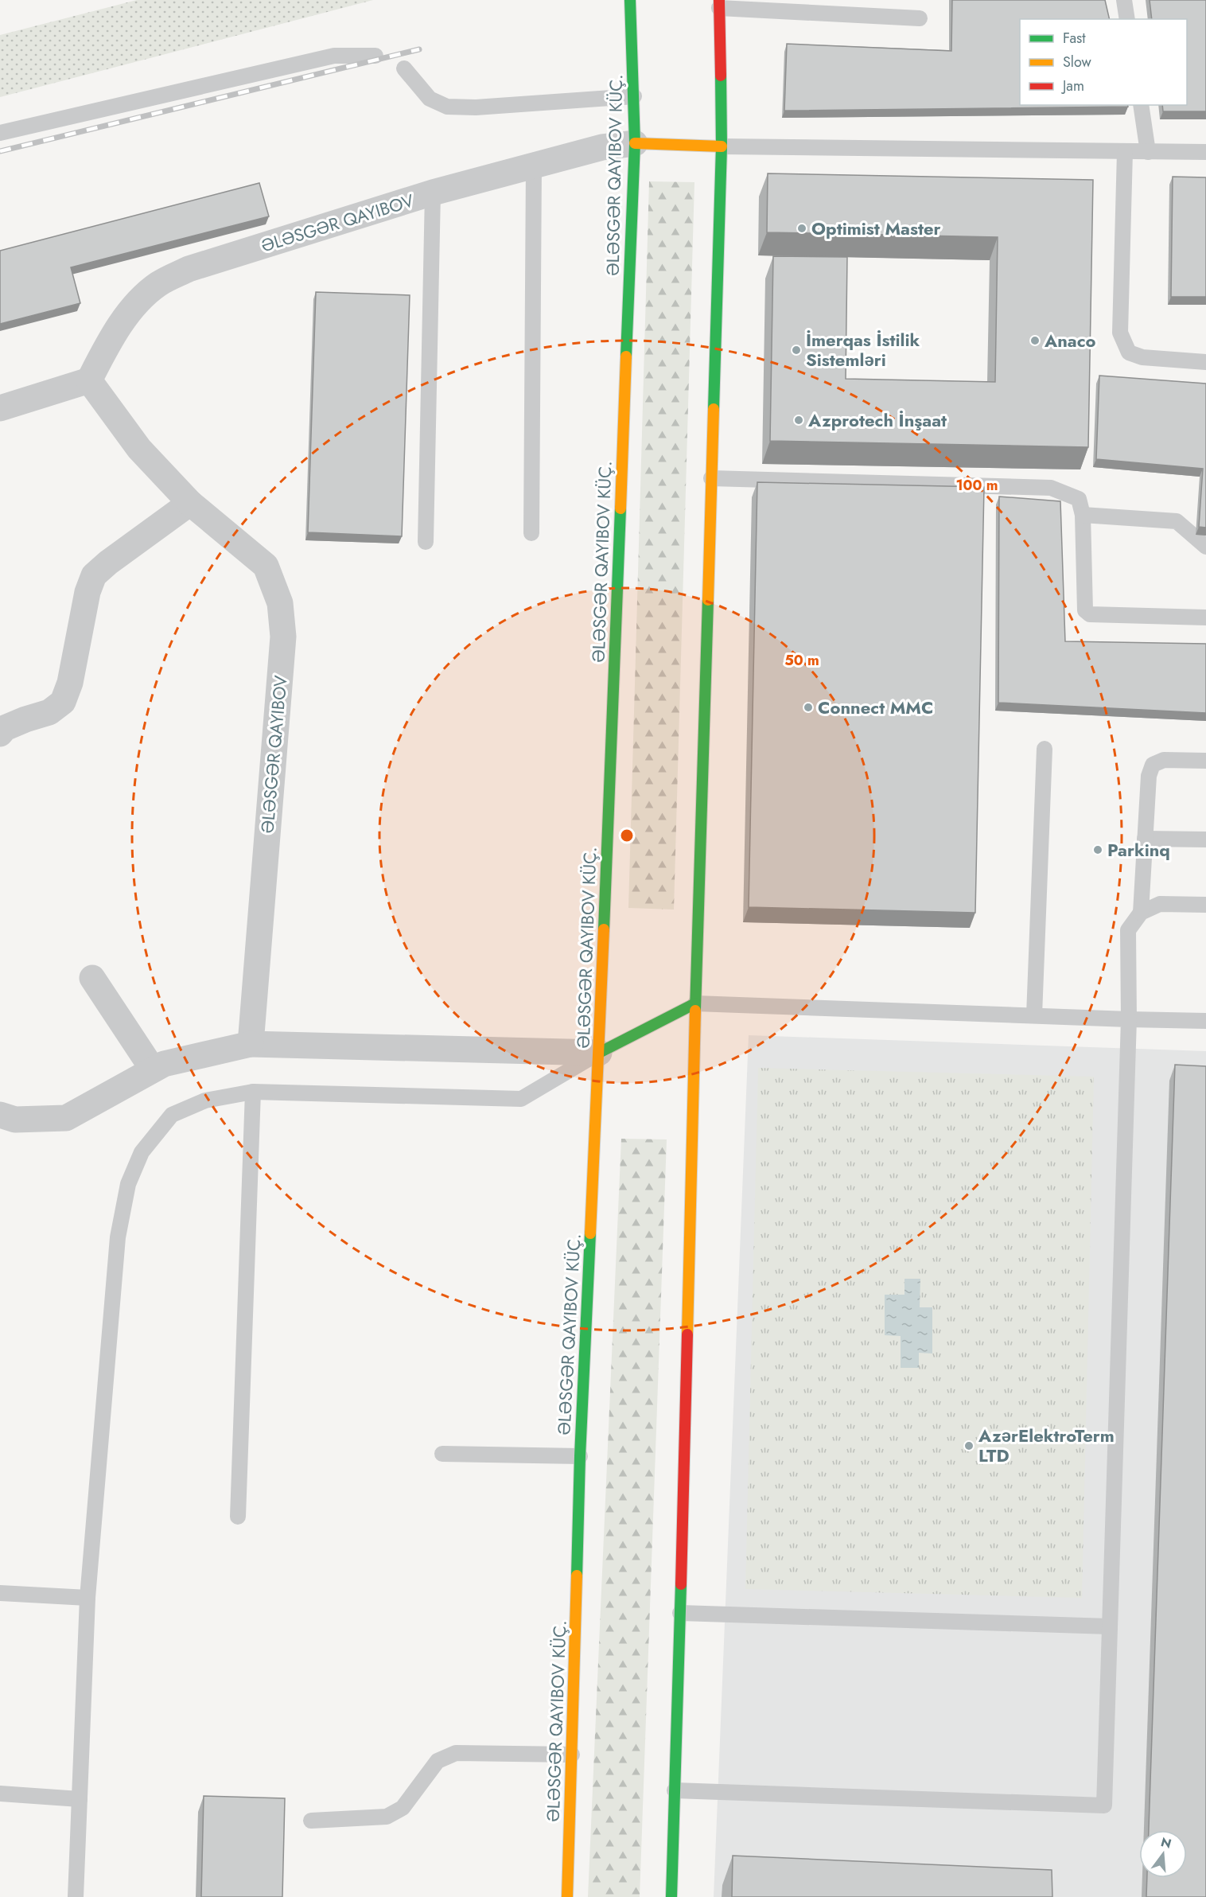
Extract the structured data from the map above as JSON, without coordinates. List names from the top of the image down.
{
  "places": [
    "Optimist Master",
    "Anaco",
    "İmerqas İstilik Sistemləri",
    "Azprotech İnşaat",
    "Connect MMC",
    "Parkinq",
    "AzərElektroTerm LTD"
  ],
  "legend": ["Fast", "Slow", "Jam"],
  "north": "top",
  "rings": ["100 m", "50 m"]
}
